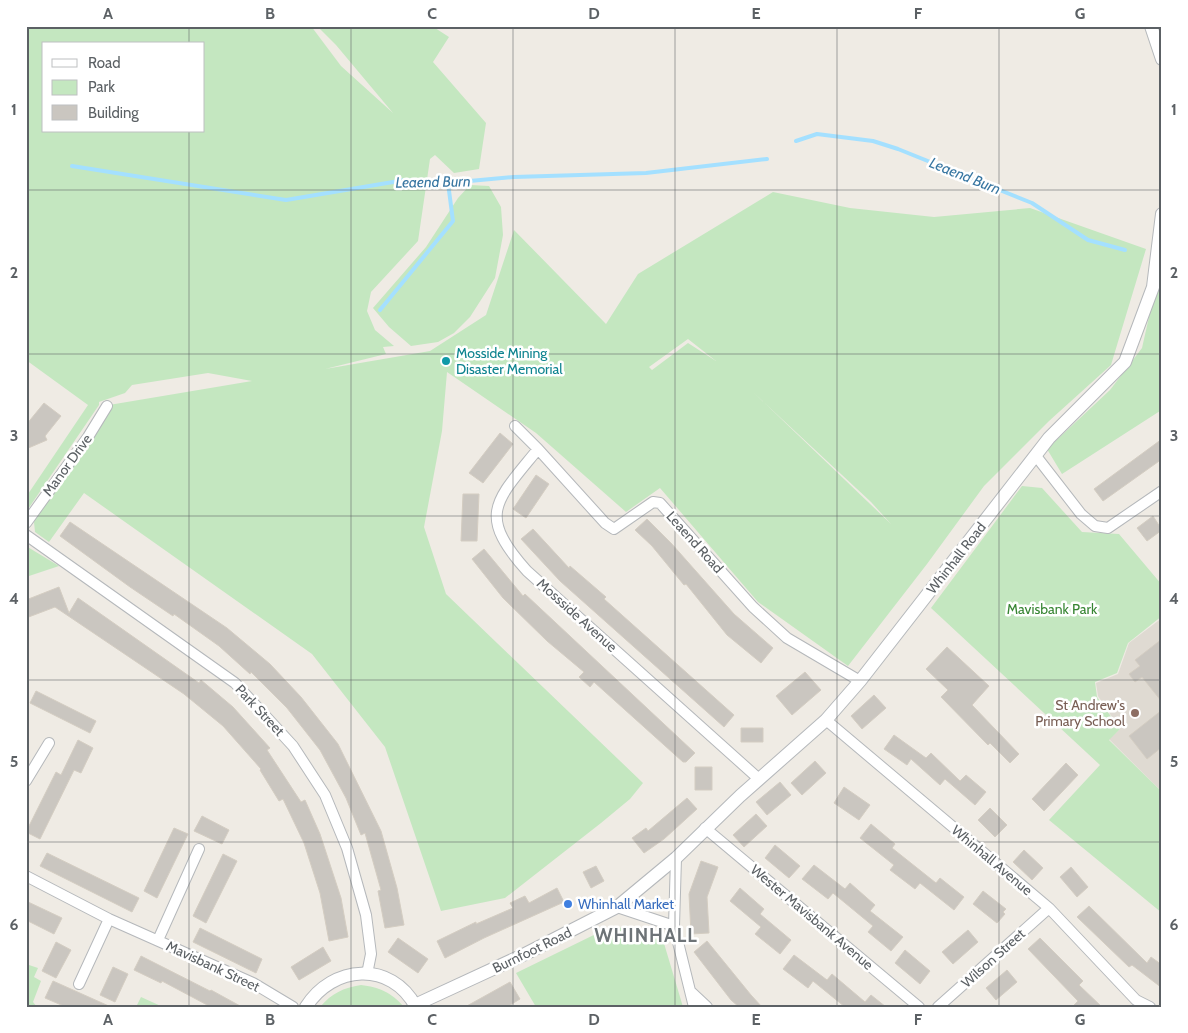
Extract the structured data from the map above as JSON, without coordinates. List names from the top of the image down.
{
  "streets": {
    "street": [
      "Manor Drive",
      "Leaend Road",
      "Whinhall Road",
      "Mossside Avenue",
      "Park Street",
      "Whinhall Avenue",
      "Wester Mavisbank Avenue",
      "Burnfoot Road",
      "Wilson Street",
      "Mavisbank Street"
    ]
  },
  "crossings": [
    ["Leaend Road", "Whinhall Road"],
    ["Leaend Road", "Mossside Avenue"],
    ["Whinhall Road", "Mossside Avenue"],
    ["Whinhall Road", "Whinhall Avenue"],
    ["Whinhall Road", "Wester Mavisbank Avenue"],
    ["Whinhall Road", "Burnfoot Road"],
    ["Whinhall Avenue", "Wilson Street"]
  ],
  "districts": ["WHINHALL"],
  "water": ["Leaend Burn"],
  "parks": ["Mavisbank Park"],
  "places": ["Mosside Mining Disaster Memorial", "St Andrew's Primary School", "Whinhall Market"],
  "legend": ["Road", "Park", "Building"],
  "grid": {
    "columns": [
      "A",
      "B",
      "C",
      "D",
      "E",
      "F",
      "G"
    ],
    "rows": [
      "1",
      "2",
      "3",
      "4",
      "5",
      "6"
    ]
  }
}
